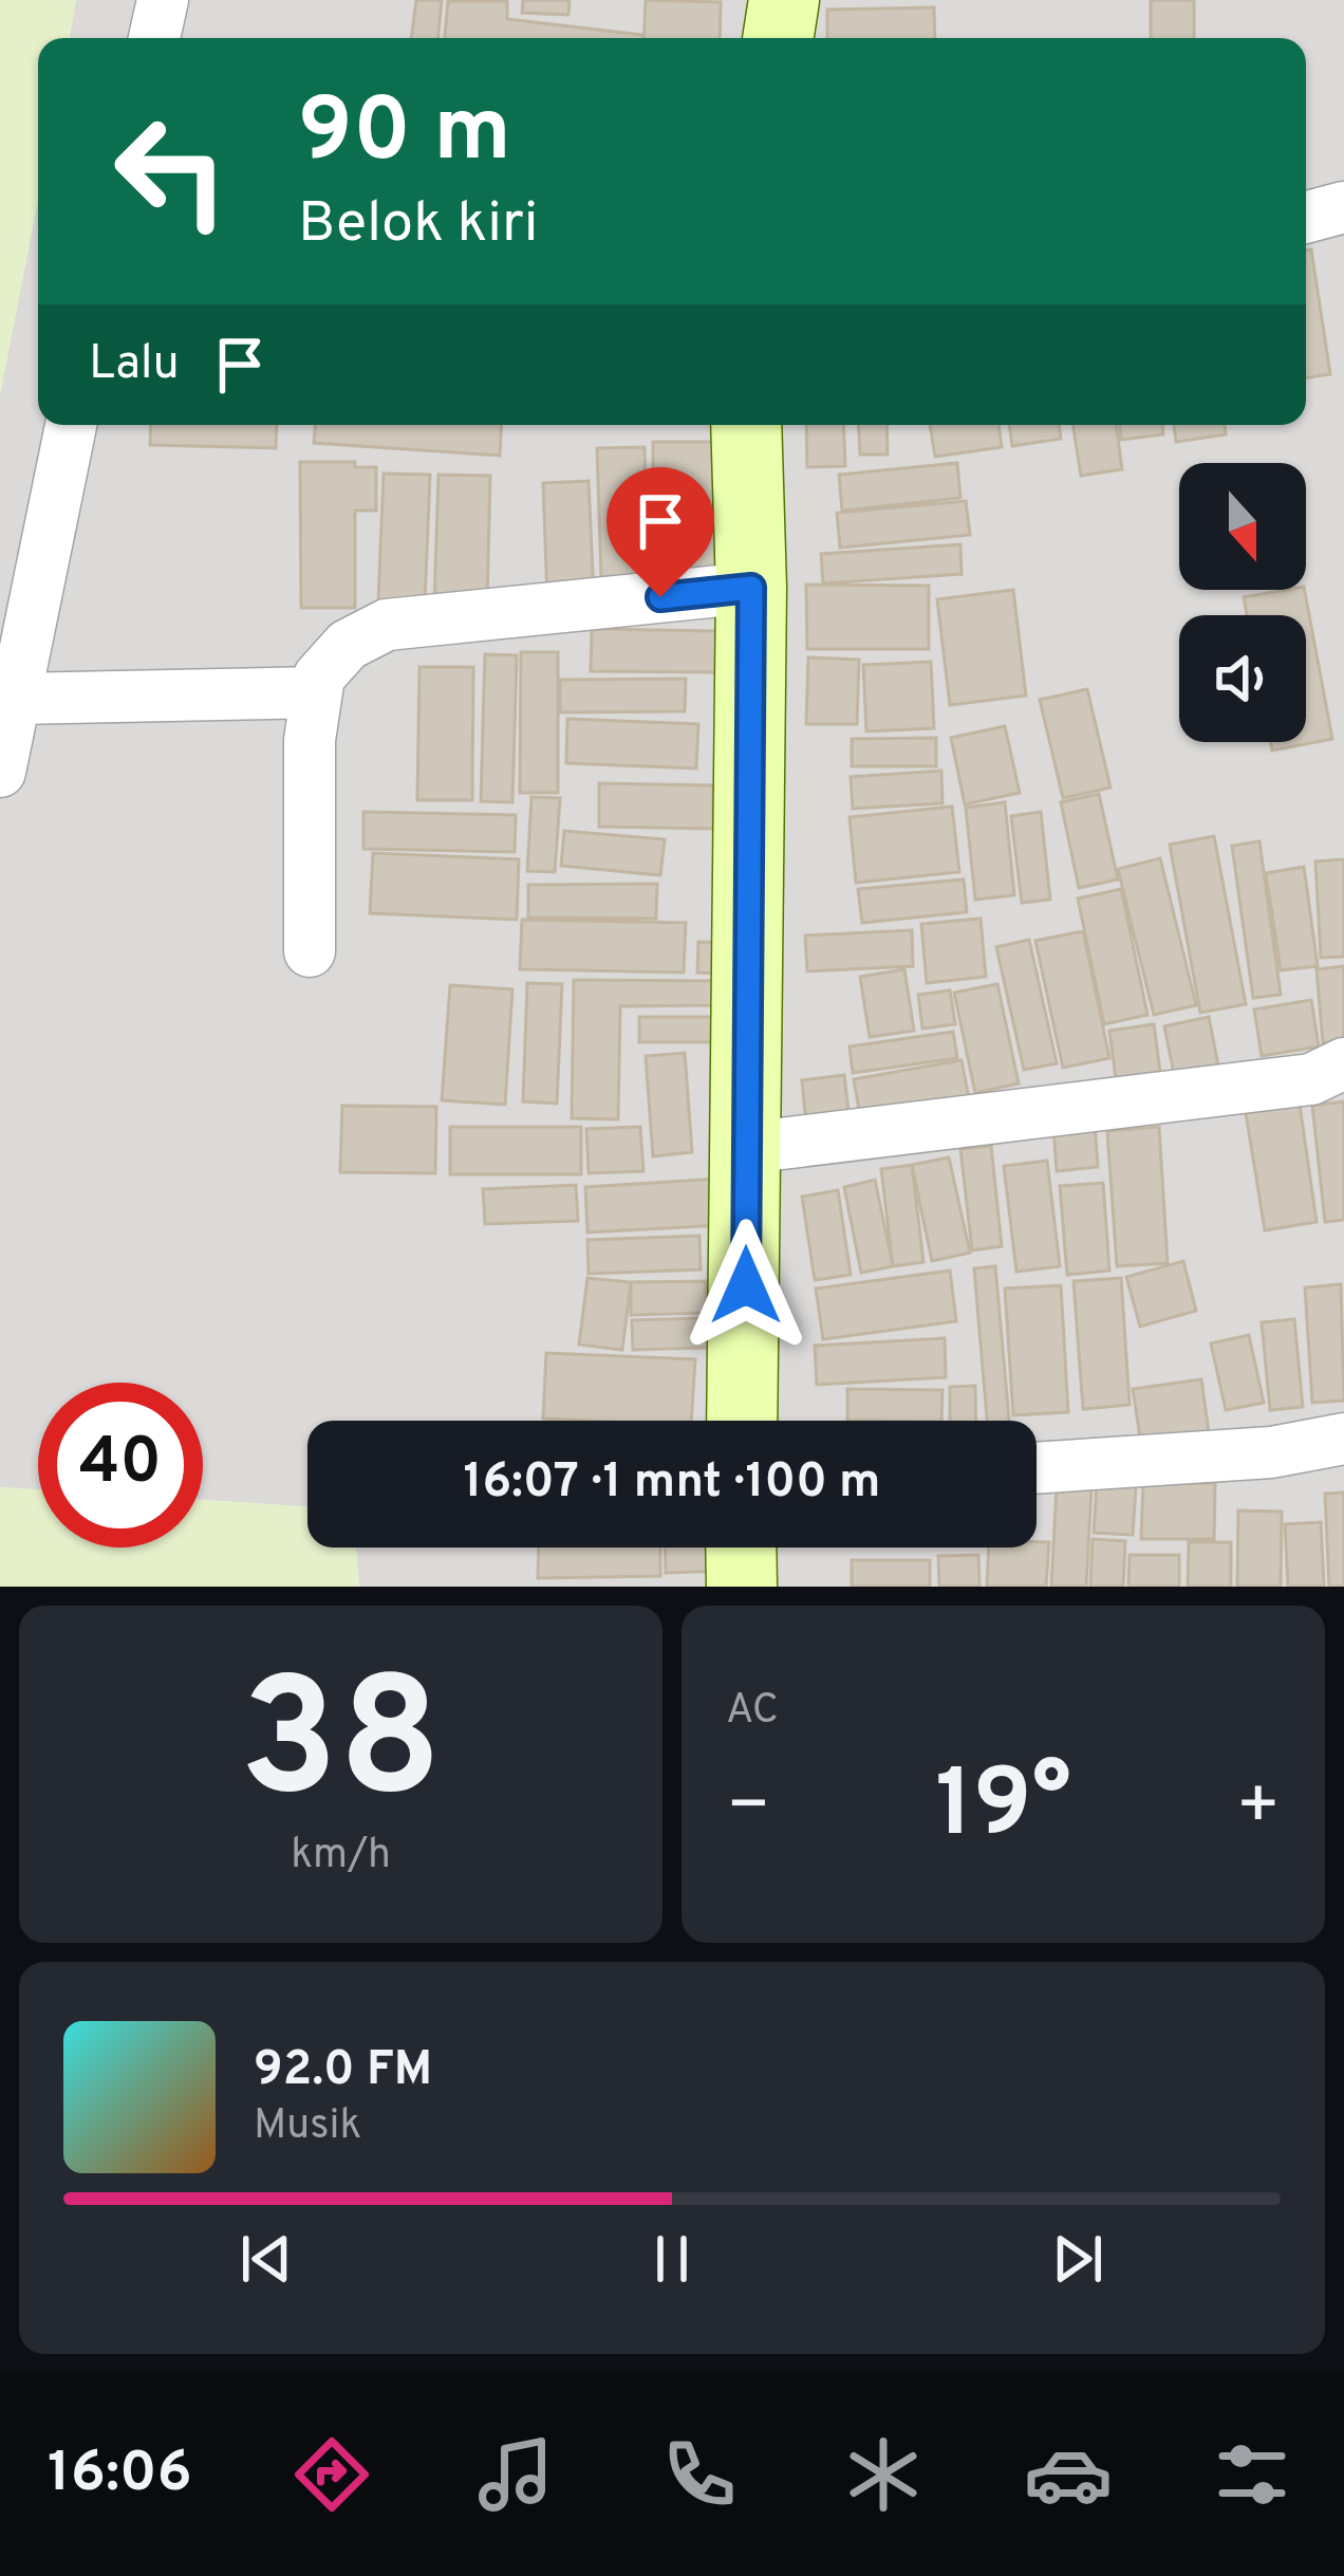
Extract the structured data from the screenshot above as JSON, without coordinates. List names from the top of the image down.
{
  "north": "bottom",
  "page": {
    "turn": ["90 m", "Belok kiri"],
    "then": "Lalu",
    "limit": "40",
    "trip": "16:07 · 1 mnt · 100 m",
    "tile": [
      ["38", "km/h"],
      "AC"
    ],
    "heat": ["−", "19°", "+"],
    "song": ["92.0 FM", "Musik"],
    "tabs": "16:06"
  }
}
